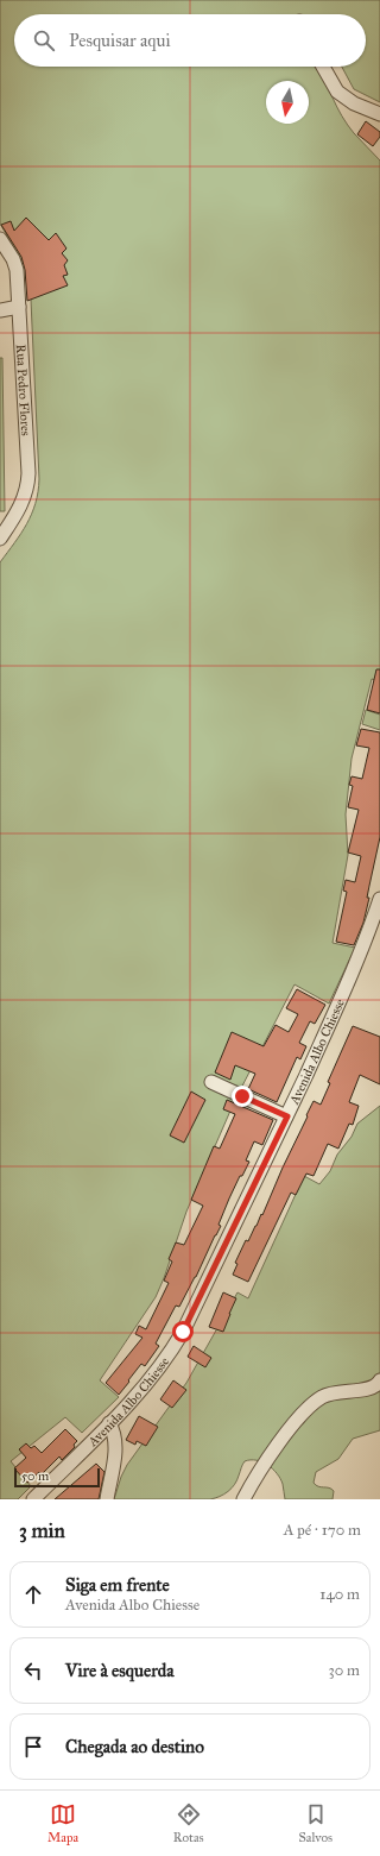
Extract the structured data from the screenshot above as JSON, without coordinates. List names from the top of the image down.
{
  "streets": {
    "street": ["Rua Pedro Flores", "Avenida Albo Chiesse"]
  },
  "scale_bar": "50 m",
  "north": "bottom",
  "page": {
    "search": "Pesquisar aqui",
    "scale": "50 m",
    "heading": ["3 min", "A pé · 170 m"],
    "list": [
      ["Siga em frente", "Avenida Albo Chiesse", "140 m"],
      ["Vire à esquerda", "30 m"],
      "Chegada ao destino"
    ],
    "nav": ["Mapa", "Rotas", "Salvos"]
  }
}
